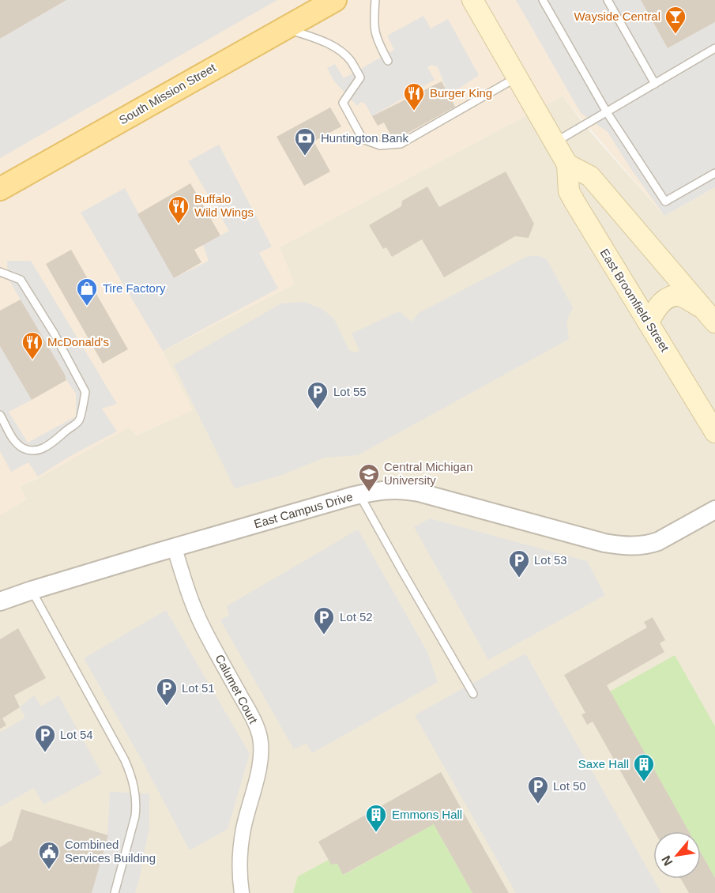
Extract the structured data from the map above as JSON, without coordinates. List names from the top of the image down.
{
  "streets": {
    "main road": ["South Mission Street", "East Broomfield Street"],
    "street": ["East Campus Drive", "Calumet Court"]
  },
  "crossings": [
    ["East Campus Drive", "Calumet Court"]
  ],
  "places": {
    "bar": ["Wayside Central"],
    "restaurant": ["Burger King", "Buffalo Wild Wings", "McDonald's"],
    "bank": ["Huntington Bank"],
    "shop": ["Tire Factory"],
    "parking": [
      "Lot 55",
      "Lot 53",
      "Lot 52",
      "Lot 51",
      "Lot 54",
      "Lot 50"
    ],
    "school or university": ["Central Michigan University"],
    "building": ["Saxe Hall", "Emmons Hall"],
    "public building": ["Combined Services Building"]
  },
  "north": "bottom left"
}
